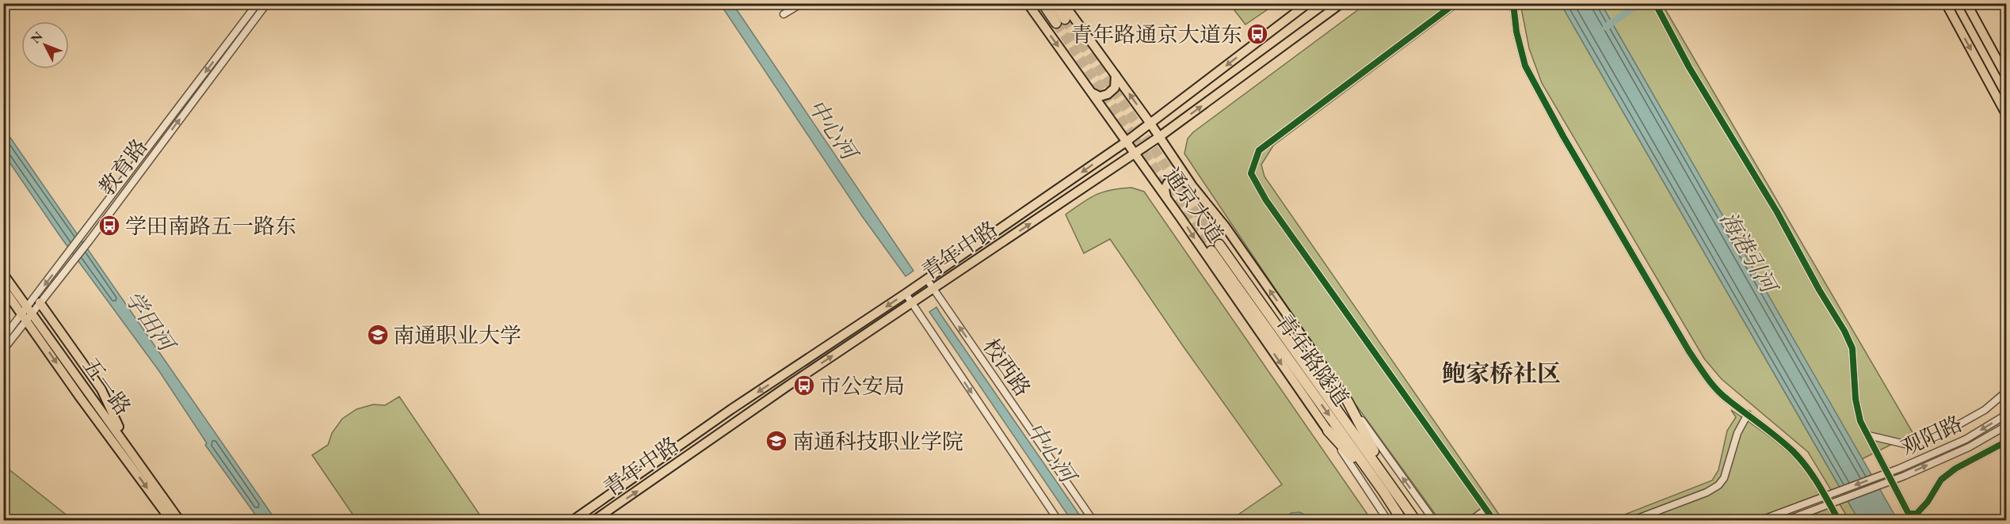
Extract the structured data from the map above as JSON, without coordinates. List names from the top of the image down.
{
  "streets": {
    "highway": ["青年路隧道"],
    "main road": ["通京大道", "青年中路", "五一路"],
    "street": ["教育路", "校西路", "观阳路"]
  },
  "crossings": [
    ["教育路", "五一路"],
    ["通京大道", "青年中路"],
    ["青年中路", "校西路"]
  ],
  "districts": ["鲍家桥社区"],
  "water": ["中心河", "海港引河", "学田河"],
  "places": {
    "bus stop": ["青年路通京大道东", "学田南路五一路东", "市公安局"],
    "school or university": ["南通职业大学", "南通科技职业学院"]
  },
  "north": "top left"
}
